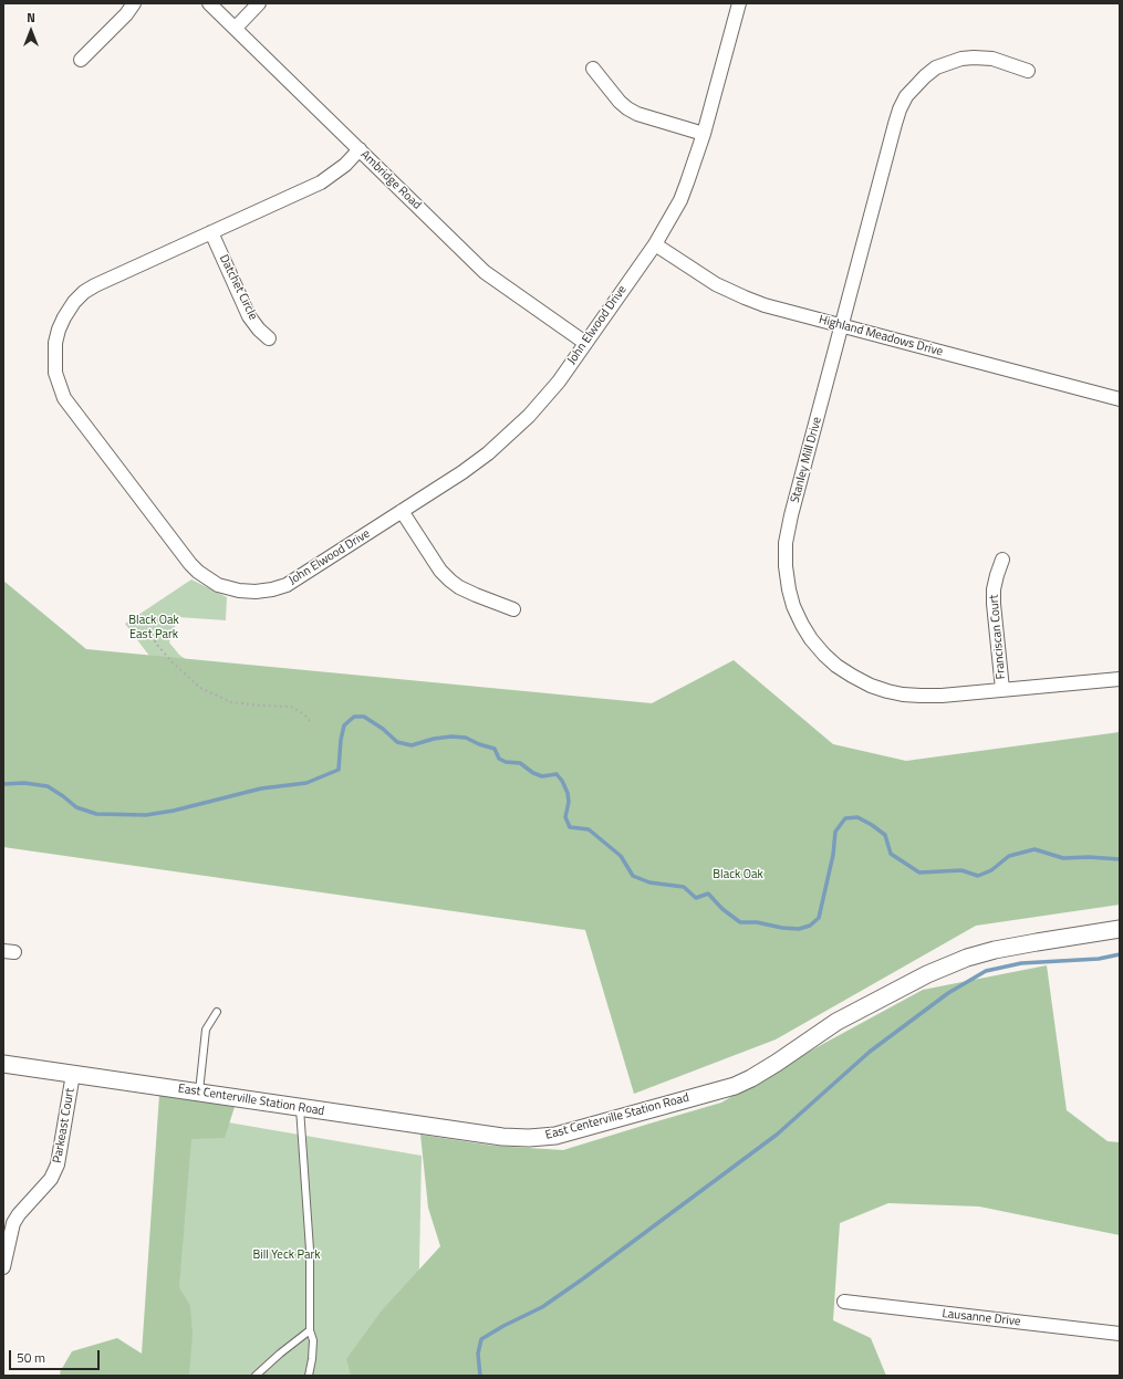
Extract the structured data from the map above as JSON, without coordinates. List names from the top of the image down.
{
  "streets": {
    "street": [
      "Ambridge Road",
      "Datchet Circle",
      "John Elwood Drive",
      "Highland Meadows Drive",
      "Stanley Mill Drive",
      "Franciscan Court",
      "East Centerville Station Road",
      "Parkeast Court",
      "Lausanne Drive"
    ]
  },
  "crossings": [
    ["Ambridge Road", "John Elwood Drive"],
    ["Datchet Circle", "John Elwood Drive"],
    ["John Elwood Drive", "Highland Meadows Drive"],
    ["Highland Meadows Drive", "Stanley Mill Drive"],
    ["Stanley Mill Drive", "Franciscan Court"],
    ["East Centerville Station Road", "Parkeast Court"]
  ],
  "parks": ["Black Oak East Park", "Black Oak", "Bill Yeck Park"],
  "scale_bar": "50 m",
  "north": "top"
}
